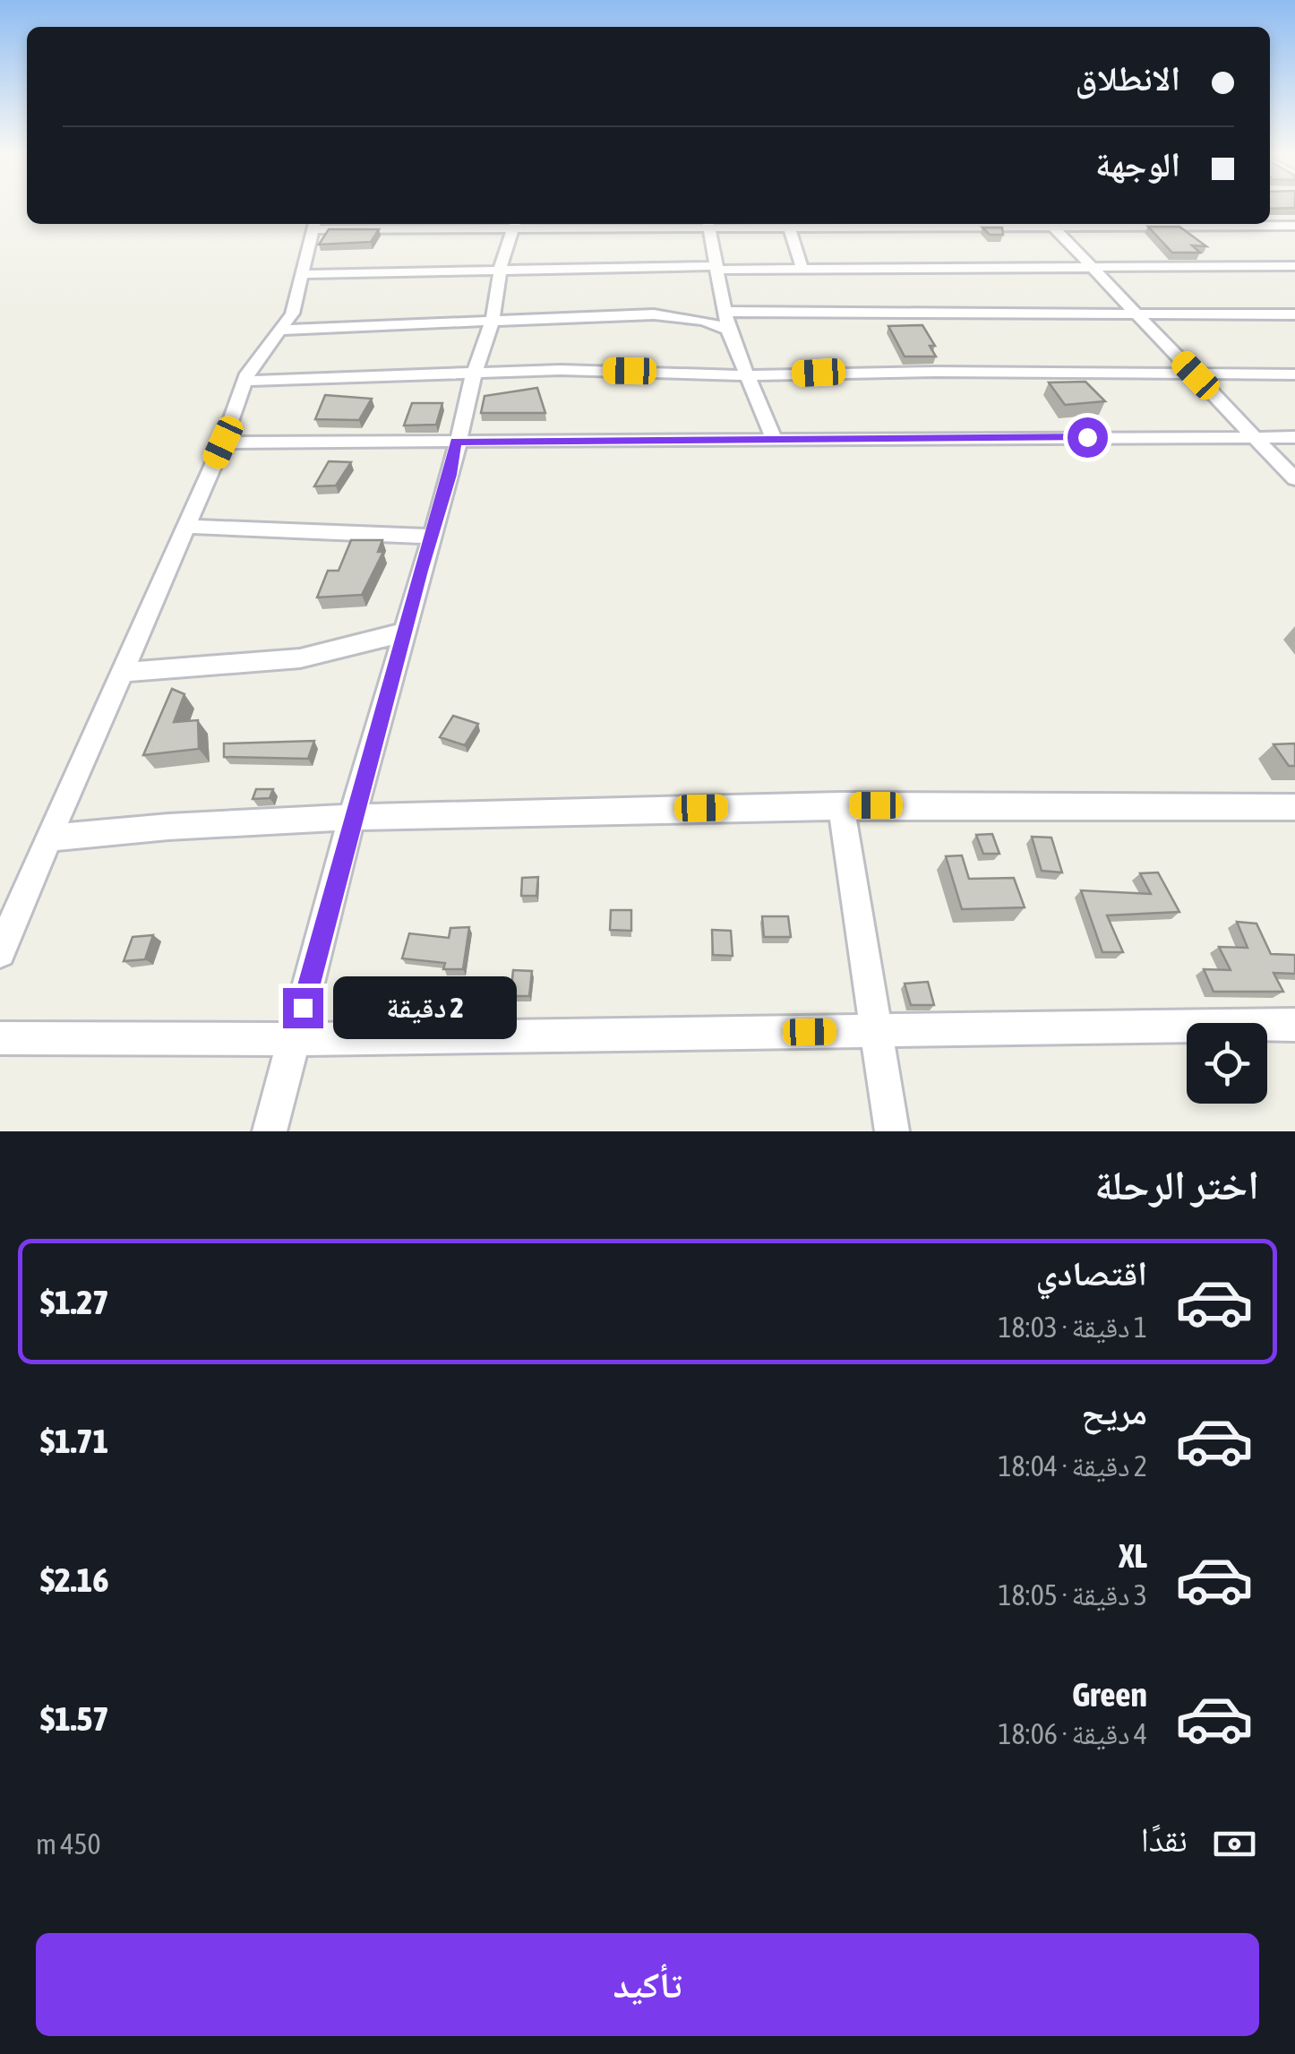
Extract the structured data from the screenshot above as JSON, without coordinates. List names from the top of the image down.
{
  "page": {
    "banner": ["الانطلاق", "الوجهة"],
    "bubble": "2 دقيقة",
    "heading": "اختر الرحلة",
    "list": [
      {
        "name": "اقتصادي",
        "note": "1 دقيقة · 18:03",
        "value": "$1.27"
      },
      {
        "name": "مريح",
        "note": "2 دقيقة · 18:04",
        "value": "$1.71"
      },
      {
        "name": "XL",
        "note": "3 دقيقة · 18:05",
        "value": "$2.16"
      },
      {
        "name": "Green",
        "note": "4 دقيقة · 18:06",
        "value": "$1.57"
      }
    ],
    "pay": ["نقدًا", "450 m"],
    "buttons": "تأكيد"
  }
}
